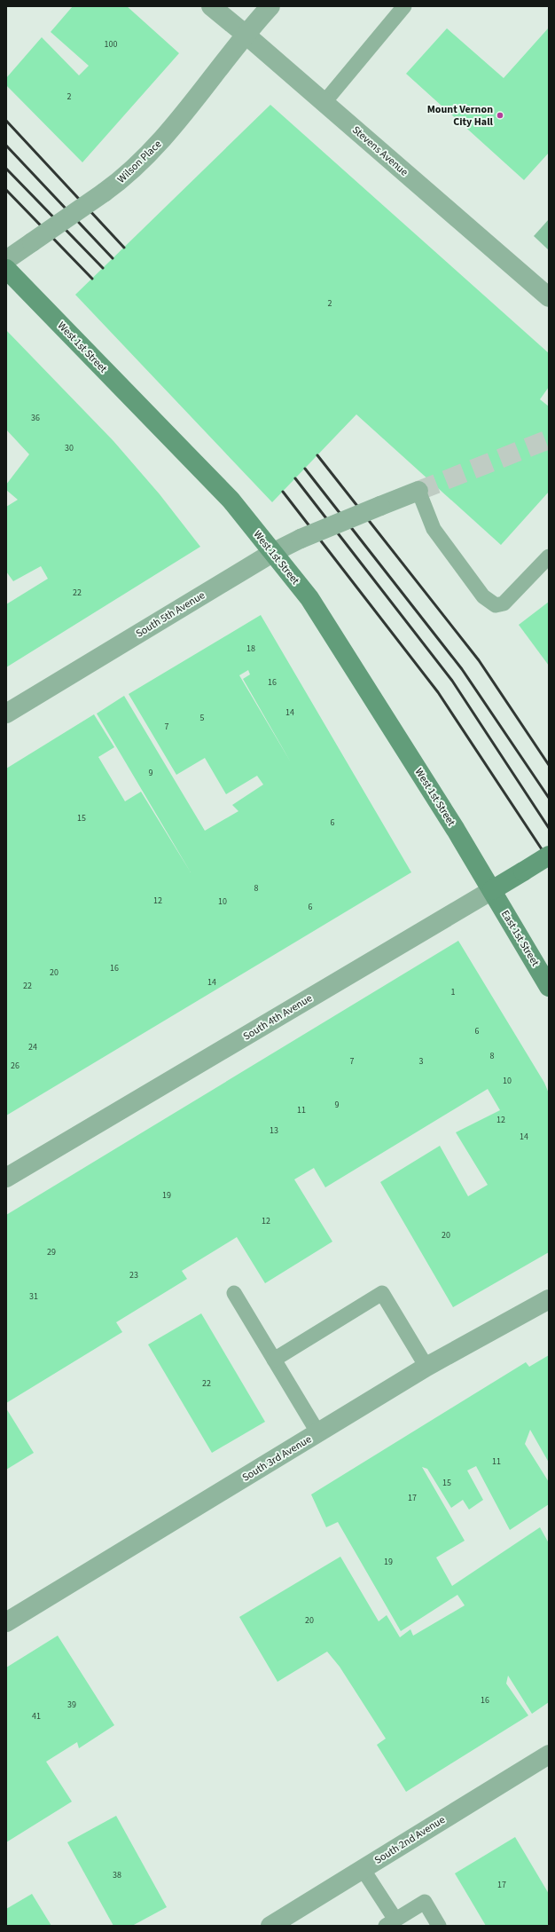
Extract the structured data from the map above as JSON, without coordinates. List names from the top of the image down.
{
  "streets": {
    "main road": ["West 1st Street", "East 1st Street", "South 4th Avenue"],
    "street": [
      "Stevens Avenue",
      "Wilson Place",
      "South 5th Avenue",
      "South 3rd Avenue",
      "South 2nd Avenue"
    ]
  },
  "crossings": [
    ["Stevens Avenue", "Wilson Place"],
    ["West 1st Street", "South 5th Avenue"],
    ["West 1st Street", "East 1st Street"],
    ["West 1st Street", "South 4th Avenue"],
    ["East 1st Street", "South 4th Avenue"]
  ],
  "places": ["Mount Vernon City Hall"],
  "house_numbers": [
    "100",
    "2",
    "2",
    "36",
    "30",
    "22",
    "18",
    "16",
    "14",
    "5",
    "7",
    "9",
    "15",
    "6",
    "8",
    "12",
    "10",
    "6",
    "16",
    "20",
    "14",
    "22",
    "1",
    "6",
    "24",
    "8",
    "7",
    "3",
    "26",
    "10",
    "9",
    "11",
    "12",
    "13",
    "14",
    "19",
    "12",
    "20",
    "29",
    "23",
    "31",
    "22",
    "11",
    "15",
    "17",
    "19",
    "20",
    "16",
    "39",
    "41",
    "38",
    "17"
  ]
}
